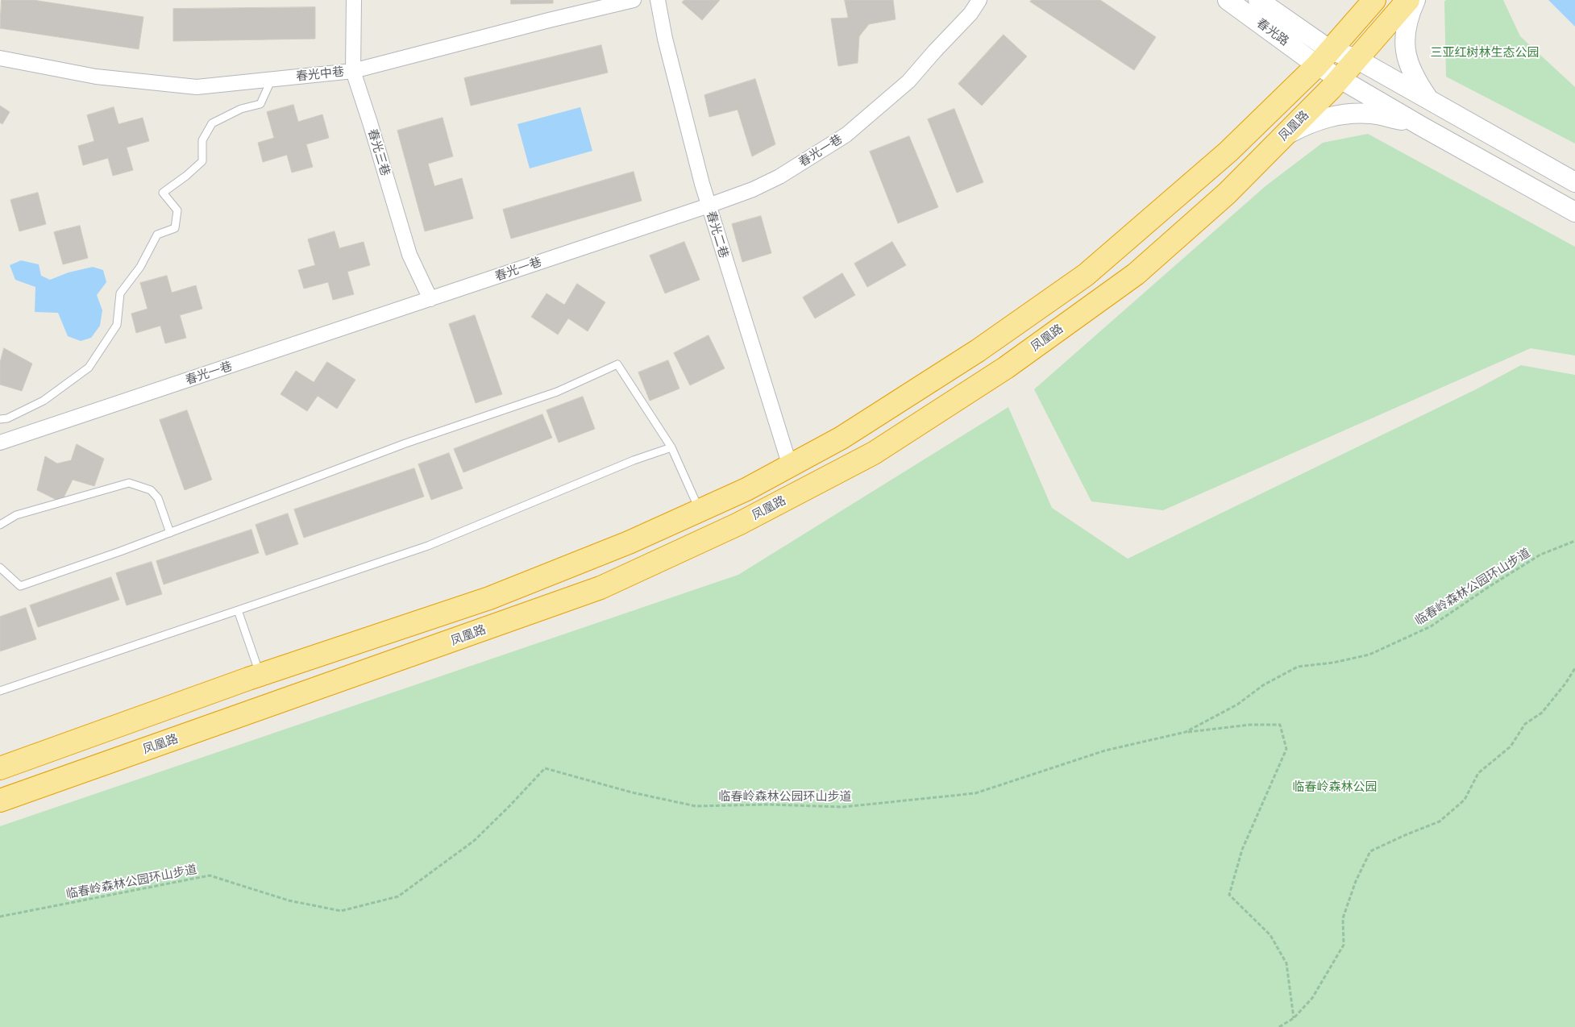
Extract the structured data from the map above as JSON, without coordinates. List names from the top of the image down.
{
  "streets": {
    "highway": ["凤凰路"],
    "main road": ["春光路"],
    "street": [
      "春光中巷",
      "春光一巷",
      "春光三巷",
      "春光二巷"
    ],
    "path": ["临春岭森林公园环山步道"]
  },
  "crossings": [
    ["春光中巷", "春光三巷"],
    ["春光一巷", "春光三巷"],
    ["春光一巷", "春光二巷"]
  ],
  "parks": ["三亚红树林生态公园", "临春岭森林公园"]
}
